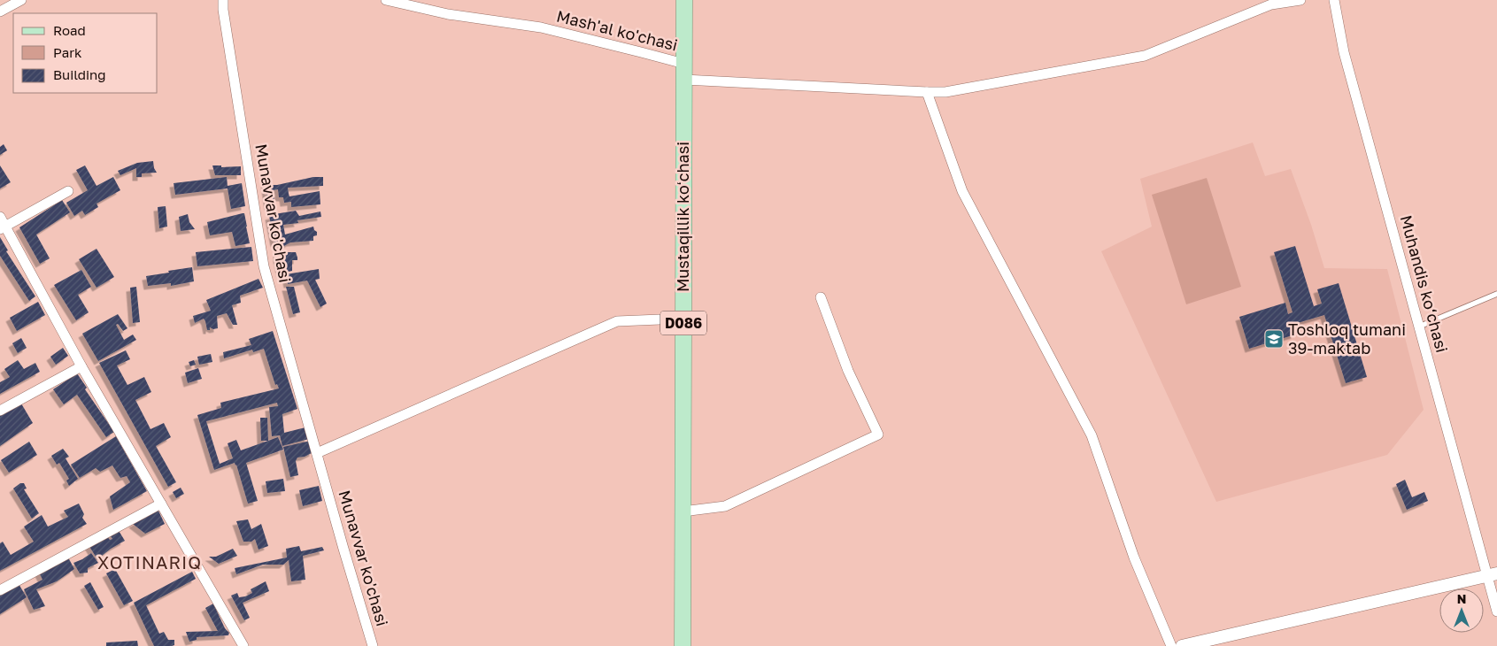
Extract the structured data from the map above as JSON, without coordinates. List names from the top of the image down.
{
  "streets": {
    "main road": ["Mustaqillik koʻchasi", "D086"],
    "street": ["Mash'al ko'chasi", "Munavvar ko'chasi", "Muhandis ko‘chasi"]
  },
  "crossings": [
    ["Mash'al ko'chasi", "Mustaqillik koʻchasi"]
  ],
  "districts": ["XOTINARIQ"],
  "places": {
    "school or university": ["Toshloq tumani 39-maktab"]
  },
  "legend": ["Road", "Park", "Building"],
  "north": "top"
}
